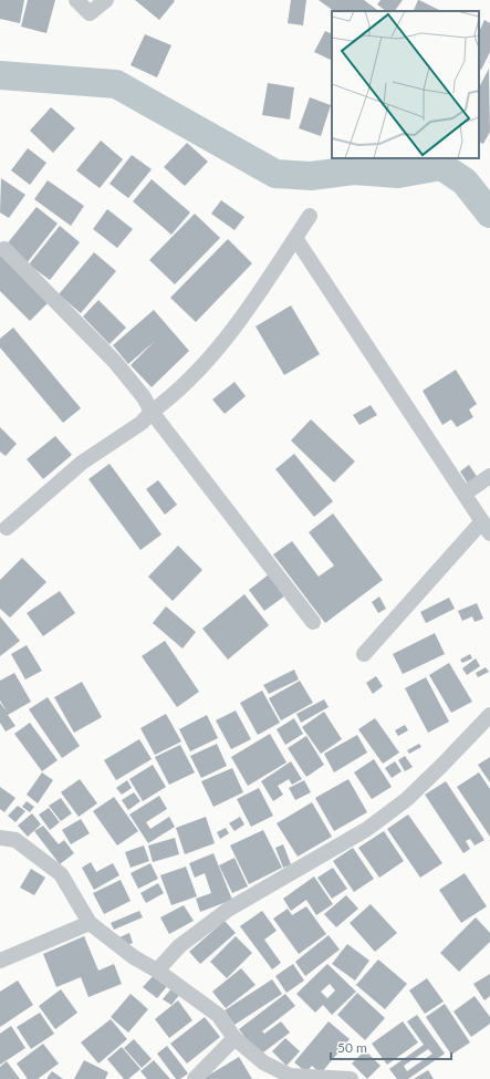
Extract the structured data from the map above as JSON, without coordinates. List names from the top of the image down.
{
  "scale_bar": "50 m"
}
